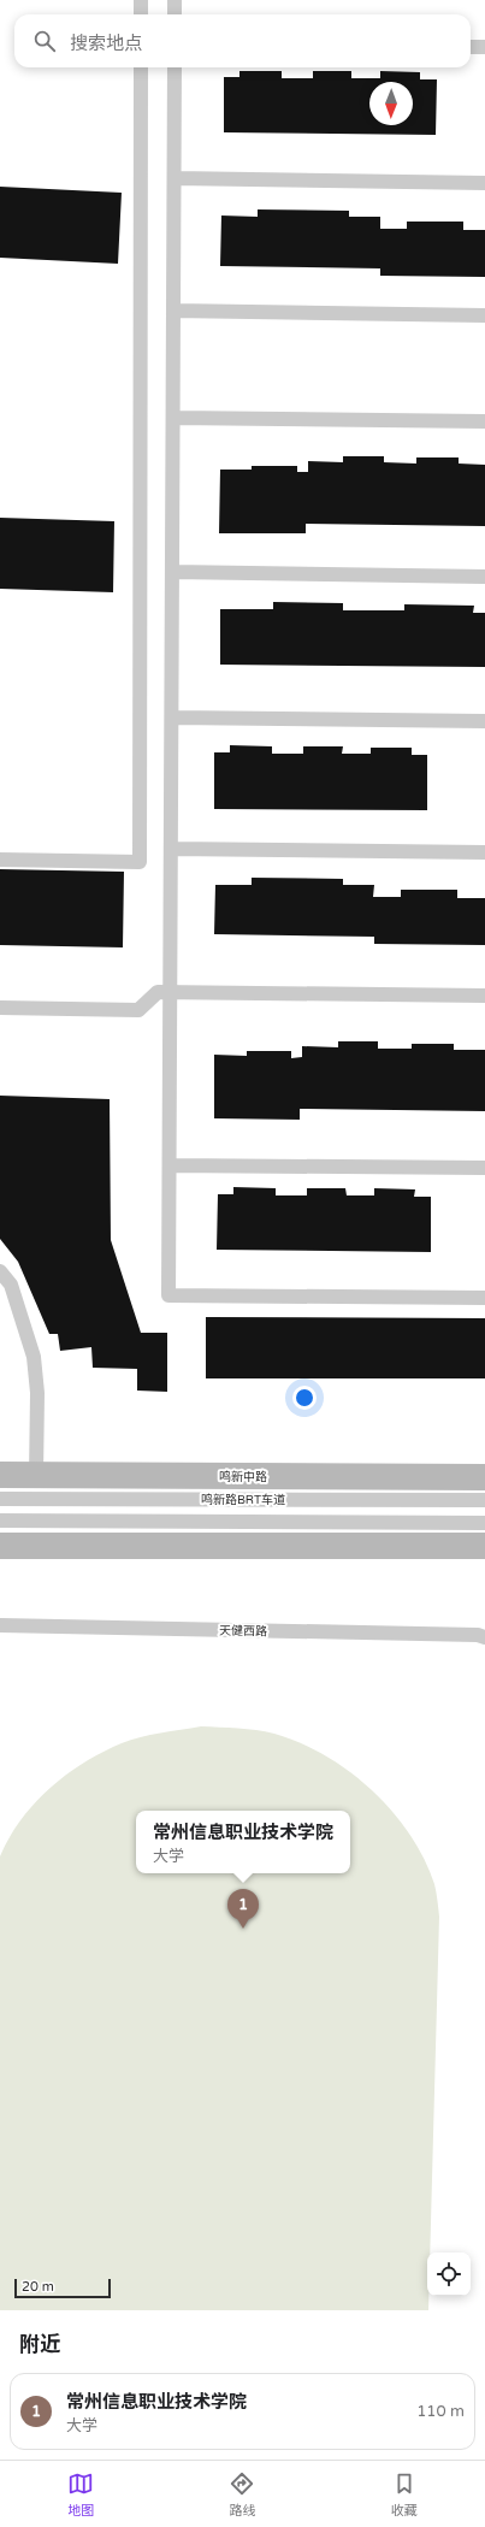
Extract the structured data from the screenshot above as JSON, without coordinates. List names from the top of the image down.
{
  "streets": {
    "main road": ["鸣新中路"],
    "lane": ["鸣新路BRT车道", "天健西路"]
  },
  "scale_bar": "20 m",
  "north": "bottom",
  "page": {
    "search": "搜索地点",
    "popup": ["常州信息职业技术学院", "大学"],
    "pins": "1",
    "scale": "20 m",
    "heading": "附近",
    "list": [
      {
        "mark": "1",
        "name": "常州信息职业技术学院",
        "note": "大学",
        "value": "110 m"
      }
    ],
    "nav": ["地图", "路线", "收藏"]
  }
}
